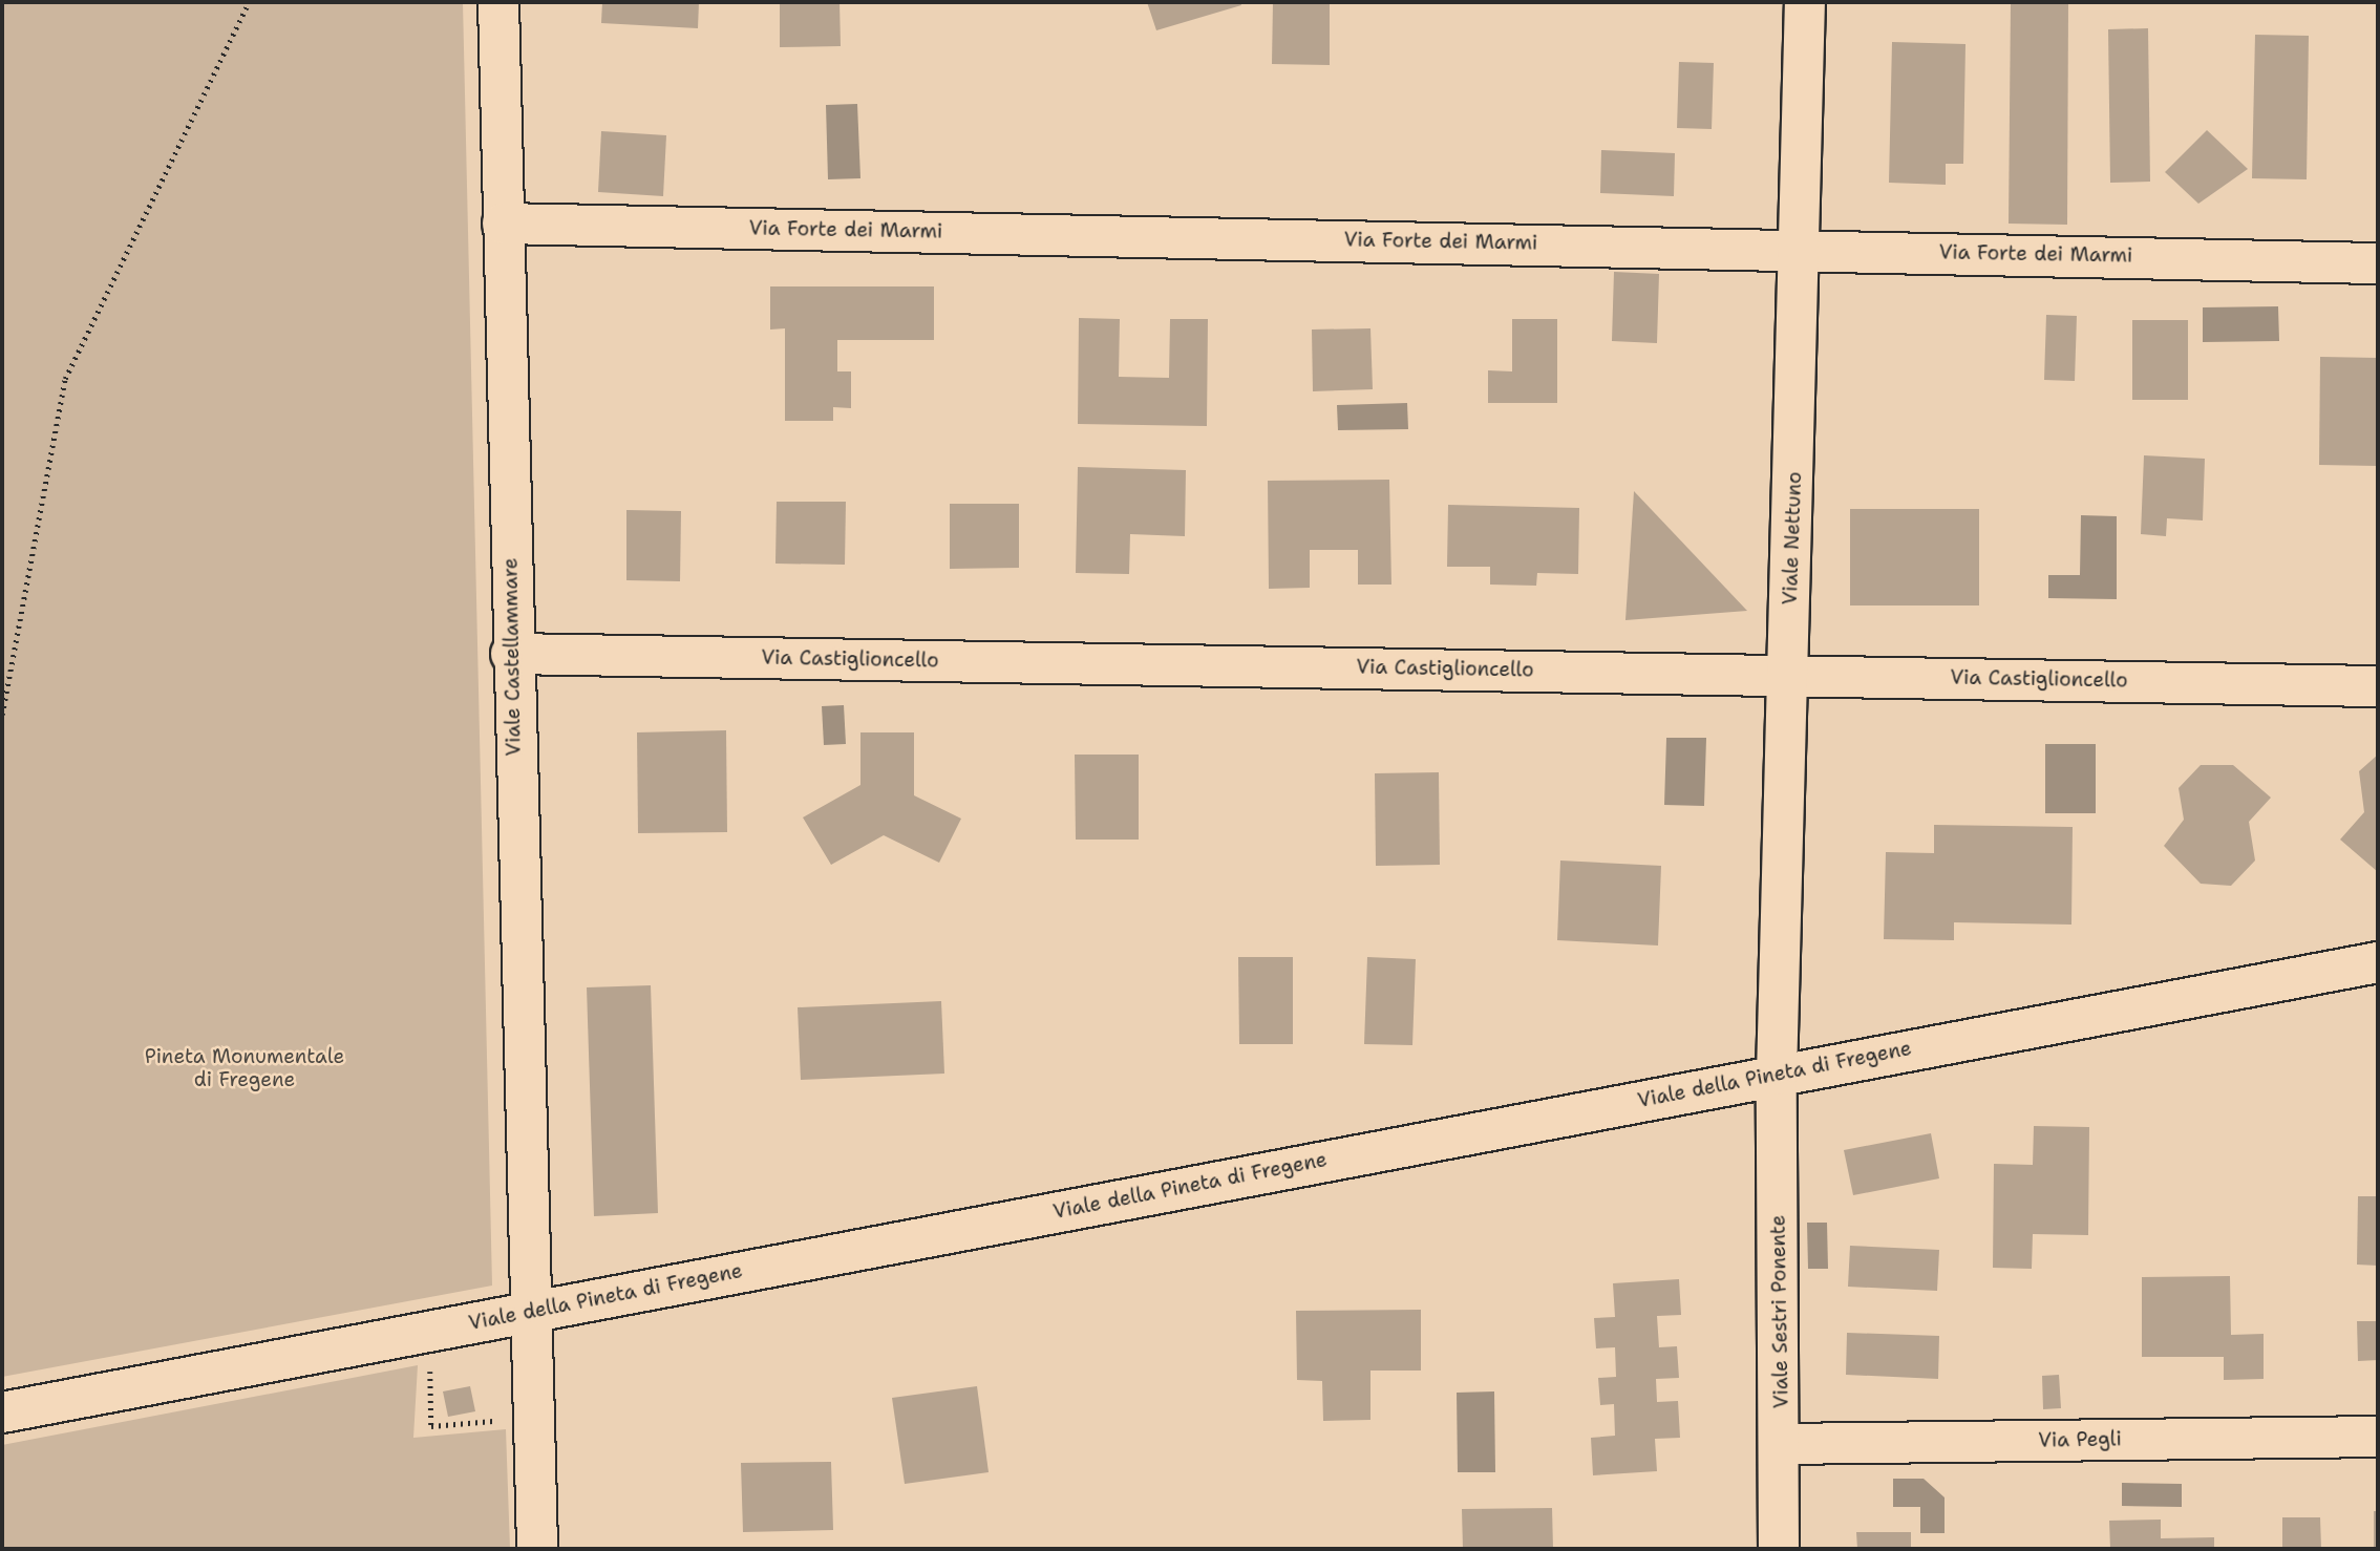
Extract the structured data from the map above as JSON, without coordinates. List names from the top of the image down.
{
  "streets": {
    "street": [
      "Via Forte dei Marmi",
      "Viale Nettuno",
      "Viale Castellammare",
      "Via Castiglioncello",
      "Viale della Pineta di Fregene",
      "Viale Sestri Ponente",
      "Via Pegli"
    ]
  },
  "crossings": [
    ["Via Forte dei Marmi", "Viale Nettuno"],
    ["Via Forte dei Marmi", "Viale Castellammare"],
    ["Viale Nettuno", "Via Castiglioncello"],
    ["Viale Nettuno", "Viale della Pineta di Fregene"],
    ["Viale Nettuno", "Viale Sestri Ponente"],
    ["Viale Castellammare", "Via Castiglioncello"],
    ["Viale Castellammare", "Viale della Pineta di Fregene"],
    ["Viale della Pineta di Fregene", "Viale Sestri Ponente"],
    ["Viale Sestri Ponente", "Via Pegli"]
  ],
  "parks": ["Pineta Monumentale di Fregene"]
}
